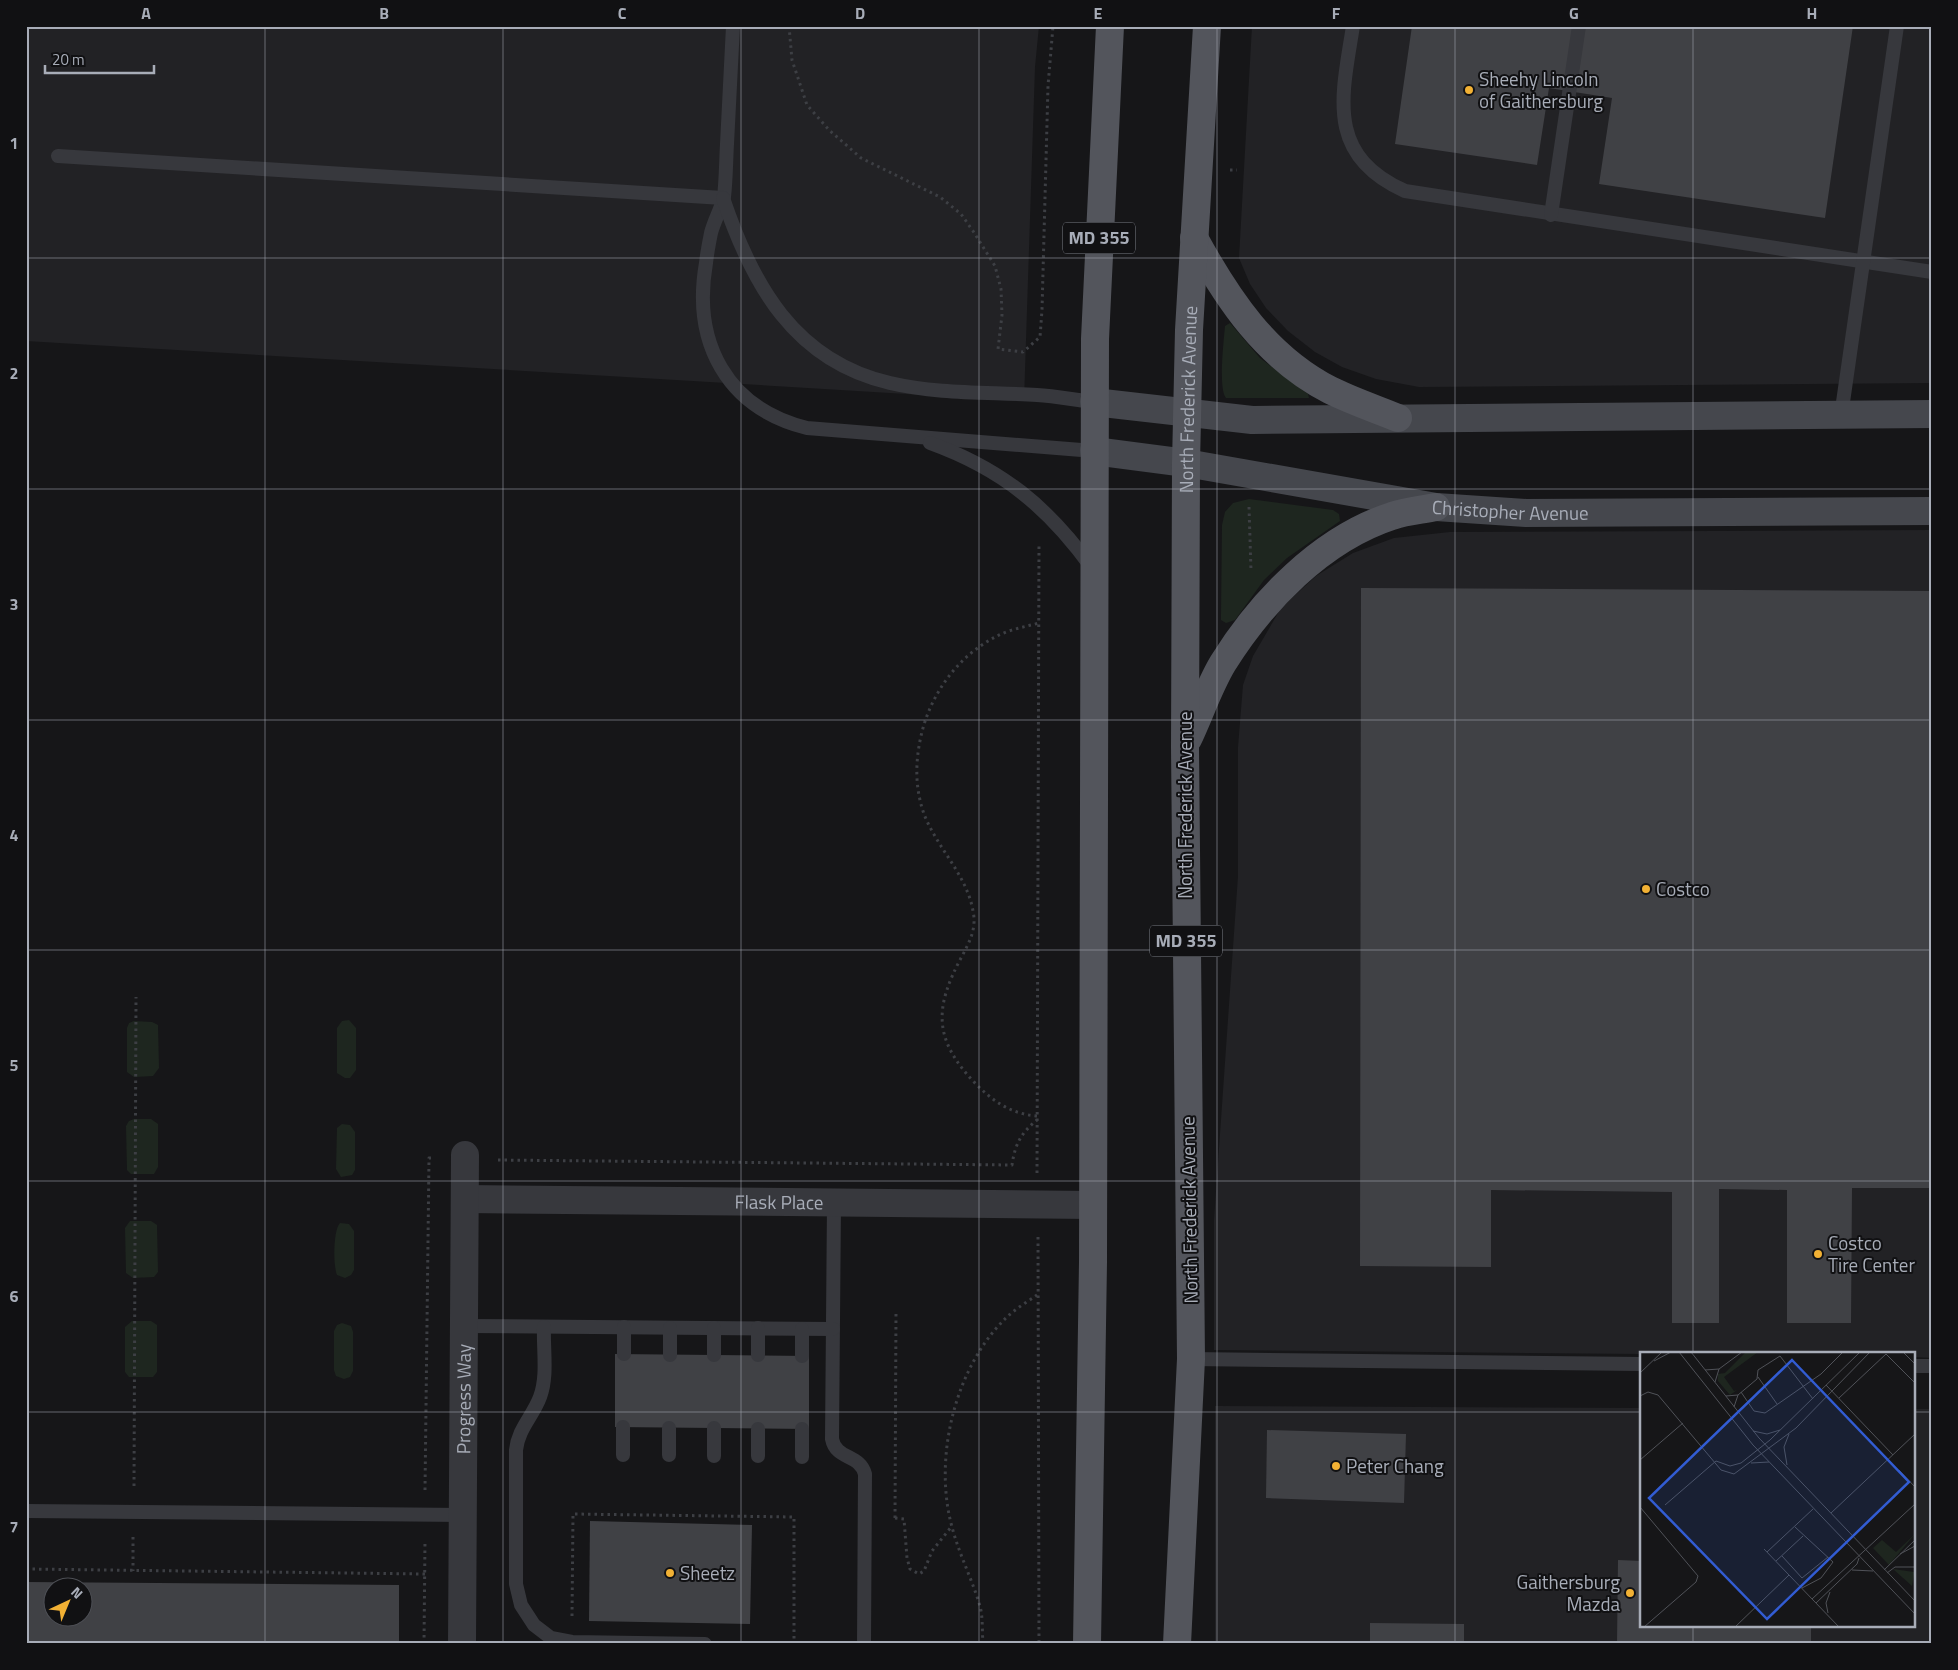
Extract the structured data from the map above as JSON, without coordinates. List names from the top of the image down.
{
  "streets": {
    "main road": ["MD 355", "North Frederick Avenue"],
    "street": ["Christopher Avenue", "Flask Place", "Progress Way"]
  },
  "crossings": [
    ["MD 355", "Christopher Avenue"],
    ["MD 355", "Flask Place"],
    ["North Frederick Avenue", "Christopher Avenue"],
    ["Flask Place", "Progress Way"]
  ],
  "places": [
    "Sheehy Lincoln of Gaithersburg",
    "Costco",
    "Costco Tire Center",
    "Peter Chang",
    "Sheetz",
    "Gaithersburg Mazda"
  ],
  "scale_bar": "20 m",
  "north": "top right",
  "grid": {
    "columns": [
      "A",
      "B",
      "C",
      "D",
      "E",
      "F",
      "G",
      "H"
    ],
    "rows": [
      "1",
      "2",
      "3",
      "4",
      "5",
      "6",
      "7"
    ]
  }
}
